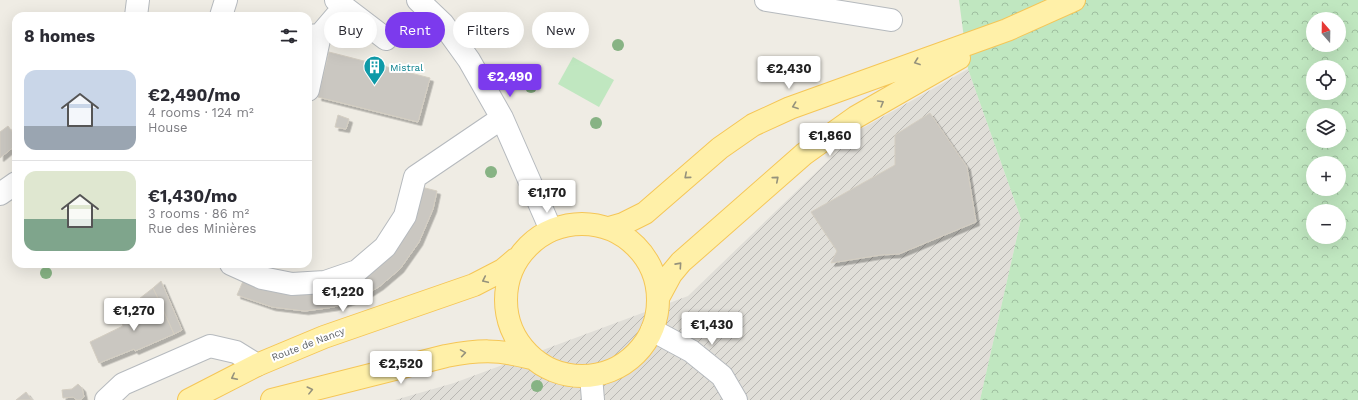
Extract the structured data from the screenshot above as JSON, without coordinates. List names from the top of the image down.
{
  "streets": {
    "main road": ["Route de Nancy"]
  },
  "places": {
    "building": ["Mistral"]
  },
  "north": "top",
  "page": {
    "map_buttons": ["+", "−"],
    "chip": [
      "Buy",
      "Rent",
      "Filters",
      "New"
    ],
    "heading": "8 homes",
    "price": [
      "€2,430",
      "€2,490",
      "€1,860",
      "€1,170",
      "€1,220",
      "€1,270",
      "€1,430",
      "€2,520"
    ],
    "list": [
      {
        "name": "€2,490/mo",
        "note": "4 rooms · 124 m² · House"
      },
      {
        "name": "€1,430/mo",
        "note": "3 rooms · 86 m² · Rue des Minières"
      }
    ]
  }
}
